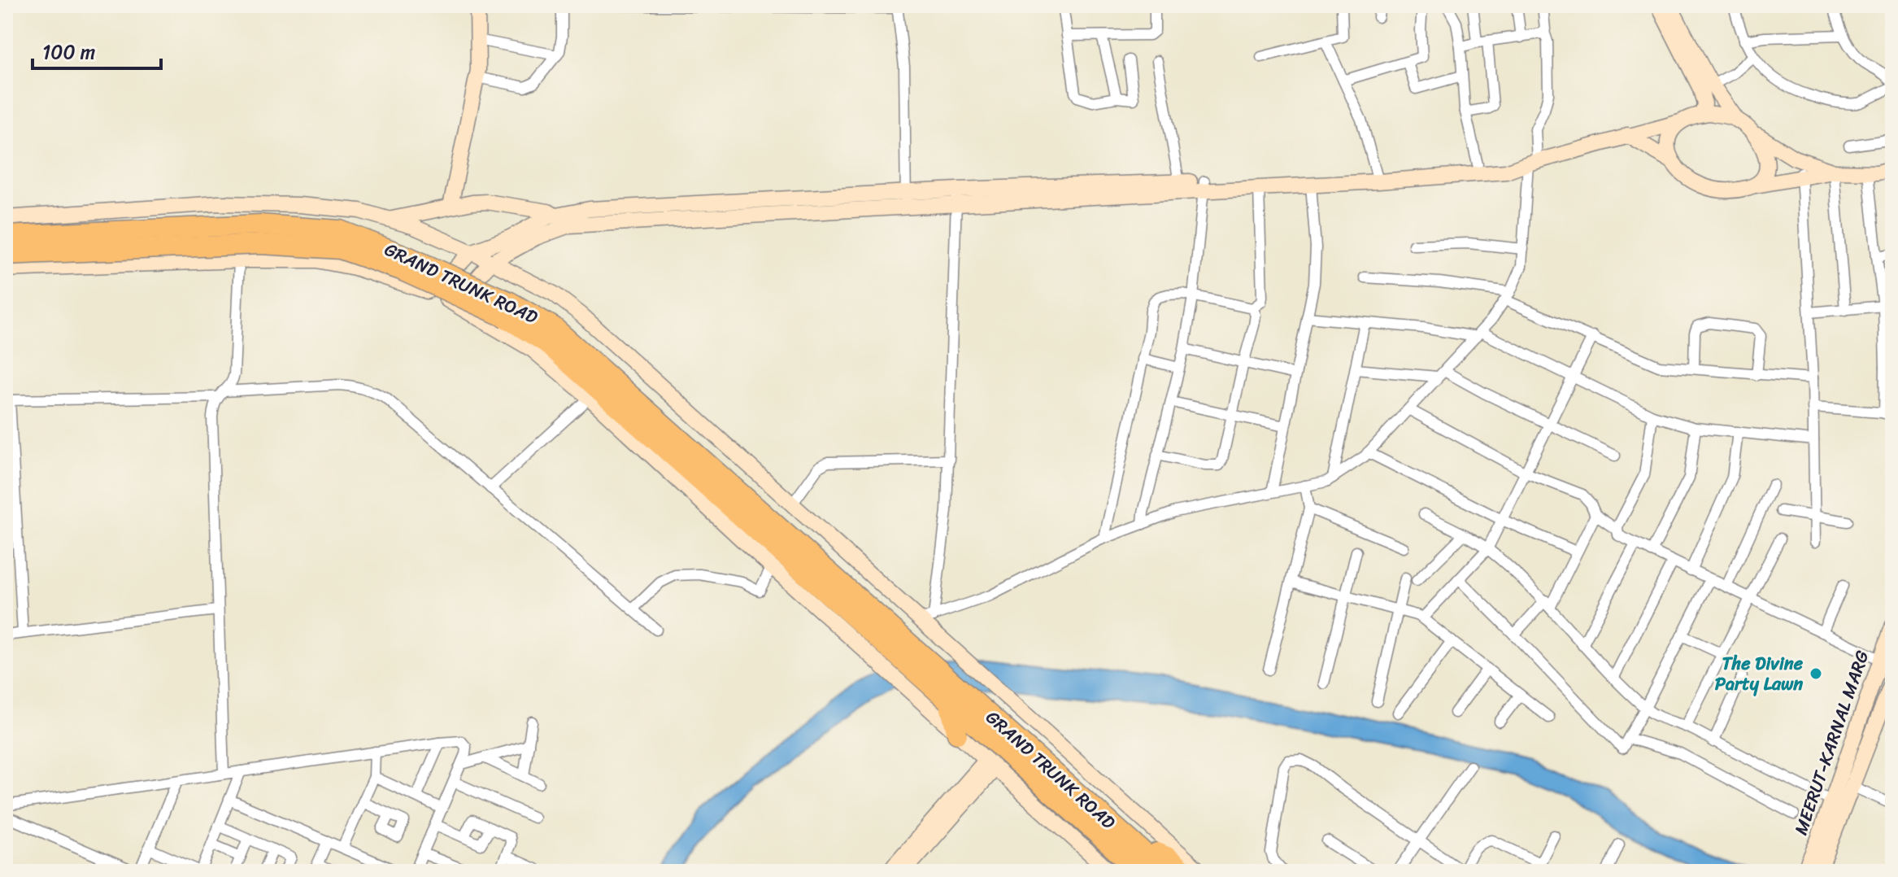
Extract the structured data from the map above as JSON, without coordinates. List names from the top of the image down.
{
  "streets": {
    "highway": ["GRAND TRUNK ROAD"],
    "street": ["MEERUT-KARNAL MARG"]
  },
  "places": ["The Divine Party Lawn"],
  "scale_bar": "100 m"
}
